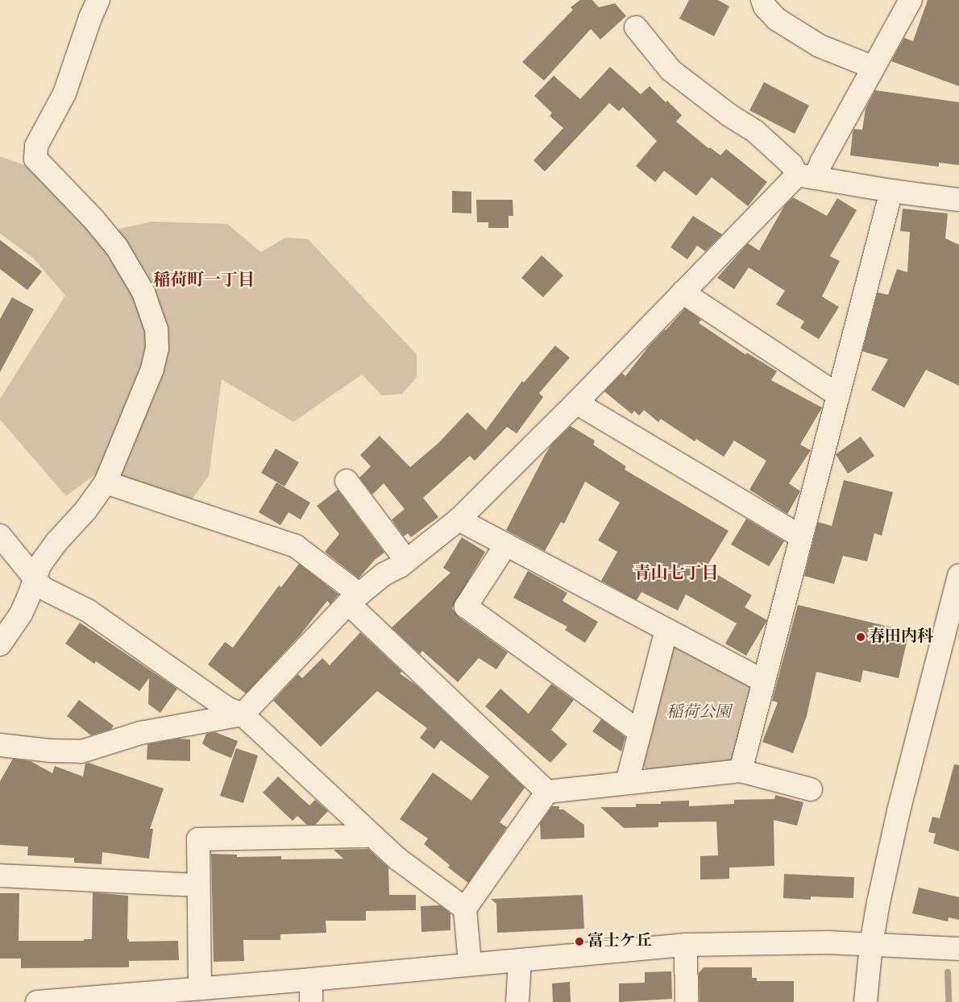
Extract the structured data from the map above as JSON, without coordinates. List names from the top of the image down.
{
  "districts": ["稲荷町一丁目", "青山七丁目"],
  "parks": ["稲荷公園"],
  "places": ["春田内科", "富士ケ丘"]
}
